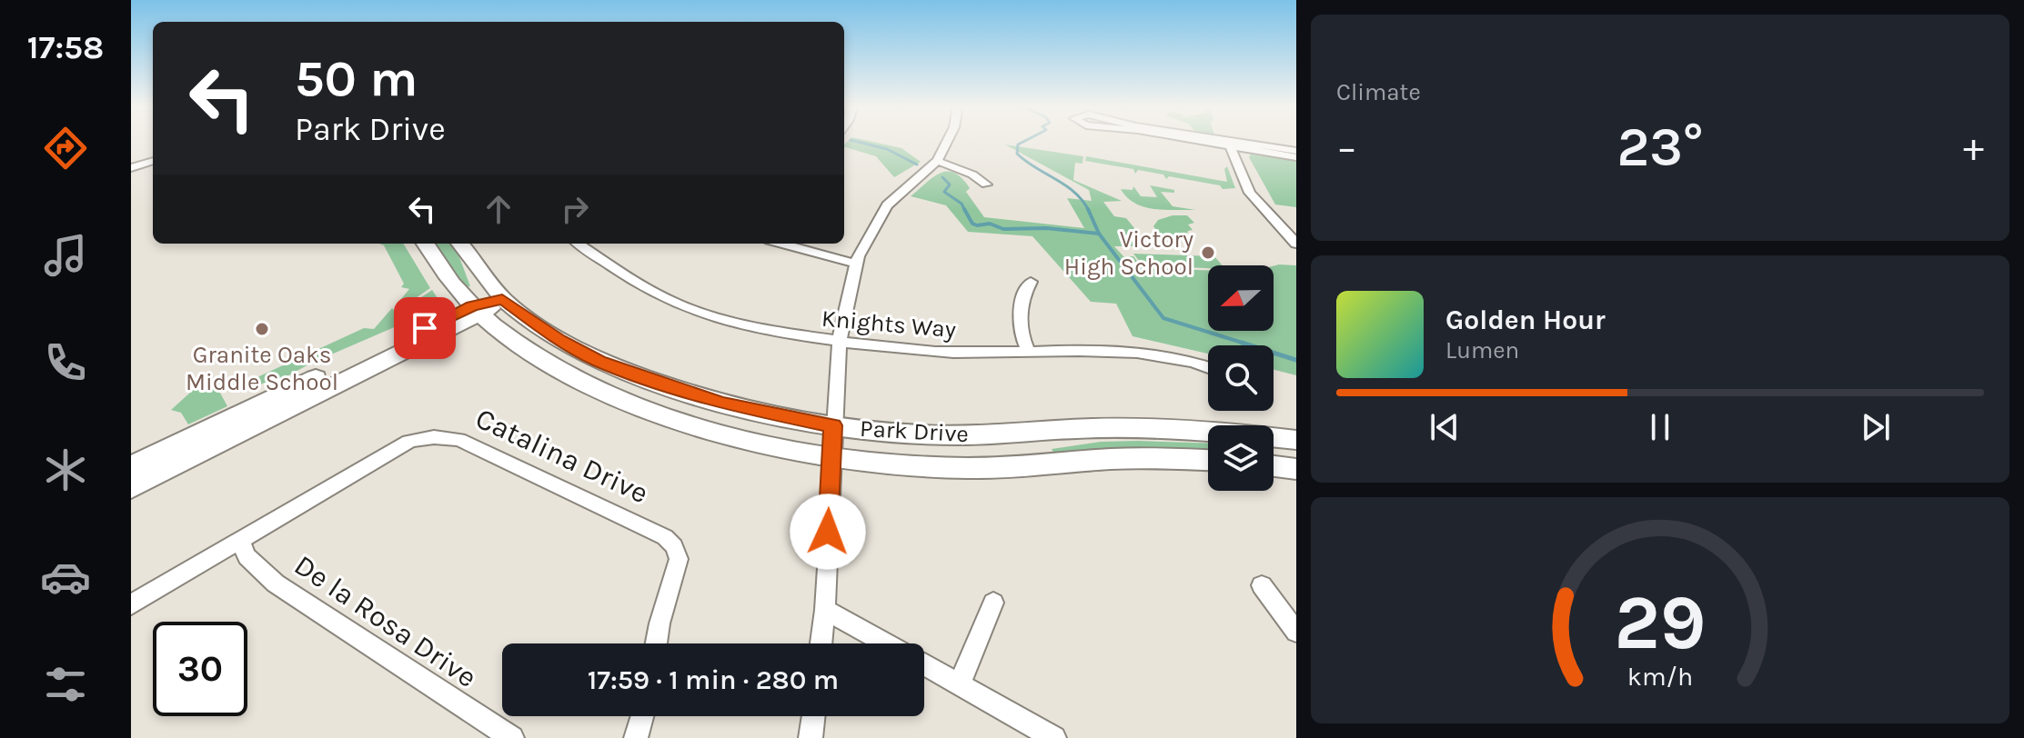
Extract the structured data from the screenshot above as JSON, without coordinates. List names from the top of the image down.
{
  "streets": {
    "street": [
      "Knights Way",
      "Park Drive",
      "Catalina Drive",
      "De la Rosa Drive"
    ]
  },
  "crossings": [
    ["Catalina Drive", "De la Rosa Drive"]
  ],
  "places": ["Victory High School", "Granite Oaks Middle School"],
  "north": "left",
  "page": {
    "tabs": "17:58",
    "tile": "Climate",
    "turn": ["50 m", "Park Drive"],
    "heat": ["−", "23°", "+"],
    "song": ["Golden Hour", "Lumen"],
    "limit": "30",
    "trip": "17:59 · 1 min · 280 m",
    "gauge": ["29", "km/h"]
  }
}
